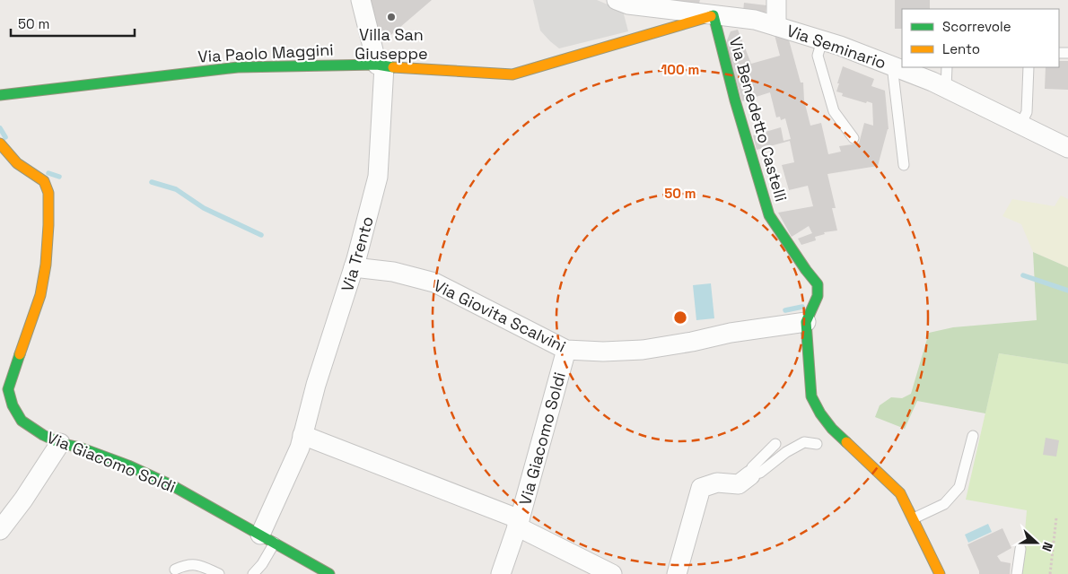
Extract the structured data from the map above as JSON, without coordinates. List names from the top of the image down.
{
  "streets": {
    "street": [
      "Via Seminario",
      "Via Paolo Maggini",
      "Via Benedetto Castelli",
      "Via Trento",
      "Via Giovita Scalvini",
      "Via Giacomo Soldi"
    ]
  },
  "crossings": [
    ["Via Seminario", "Via Paolo Maggini"],
    ["Via Seminario", "Via Benedetto Castelli"],
    ["Via Paolo Maggini", "Via Benedetto Castelli"],
    ["Via Paolo Maggini", "Via Trento"],
    ["Via Benedetto Castelli", "Via Giovita Scalvini"],
    ["Via Trento", "Via Giovita Scalvini"],
    ["Via Trento", "Via Giacomo Soldi"],
    ["Via Giovita Scalvini", "Via Giacomo Soldi"]
  ],
  "places": ["Villa San Giuseppe"],
  "legend": ["Scorrevole", "Lento"],
  "scale_bar": "50 m",
  "north": "right",
  "rings": ["100 m", "50 m"]
}
